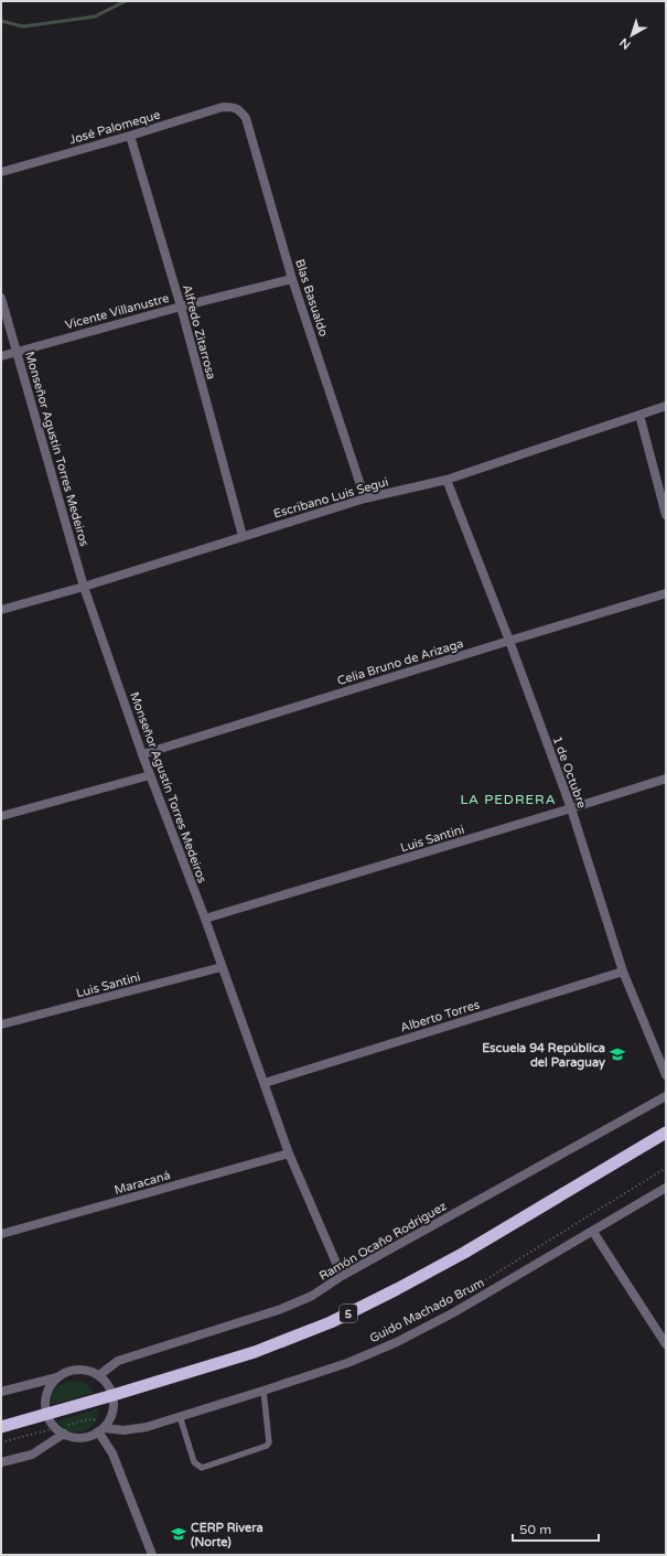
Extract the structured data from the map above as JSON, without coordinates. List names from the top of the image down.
{
  "streets": {
    "highway": ["5"],
    "street": [
      "José Palomeque",
      "Blas Basualdo",
      "Vicente Villanustre",
      "Alfredo Zitarrosa",
      "Monseñor Agustín Torres Medeiros",
      "Escribano Luis Segui",
      "Celia Bruno de Arizaga",
      "1 de Octubre",
      "Luis Santini",
      "Alberto Torres",
      "Maracaná",
      "Ramón Ocaño Rodríguez",
      "Guido Machado Brum"
    ]
  },
  "crossings": [
    ["José Palomeque", "Blas Basualdo"],
    ["José Palomeque", "Alfredo Zitarrosa"],
    ["Blas Basualdo", "Vicente Villanustre"],
    ["Blas Basualdo", "Escribano Luis Segui"],
    ["Vicente Villanustre", "Alfredo Zitarrosa"],
    ["Vicente Villanustre", "Monseñor Agustín Torres Medeiros"],
    ["Alfredo Zitarrosa", "Escribano Luis Segui"],
    ["Monseñor Agustín Torres Medeiros", "Escribano Luis Segui"],
    ["Monseñor Agustín Torres Medeiros", "Celia Bruno de Arizaga"],
    ["Monseñor Agustín Torres Medeiros", "Luis Santini"],
    ["Monseñor Agustín Torres Medeiros", "Alberto Torres"],
    ["Monseñor Agustín Torres Medeiros", "Maracaná"],
    ["Monseñor Agustín Torres Medeiros", "Ramón Ocaño Rodríguez"],
    ["Escribano Luis Segui", "1 de Octubre"],
    ["Celia Bruno de Arizaga", "1 de Octubre"],
    ["1 de Octubre", "Luis Santini"],
    ["1 de Octubre", "Alberto Torres"]
  ],
  "districts": ["LA PEDRERA"],
  "places": {
    "school or university": ["Escuela 94 República del Paraguay", "CERP Rivera (Norte)"]
  },
  "scale_bar": "50 m",
  "north": "bottom left"
}
